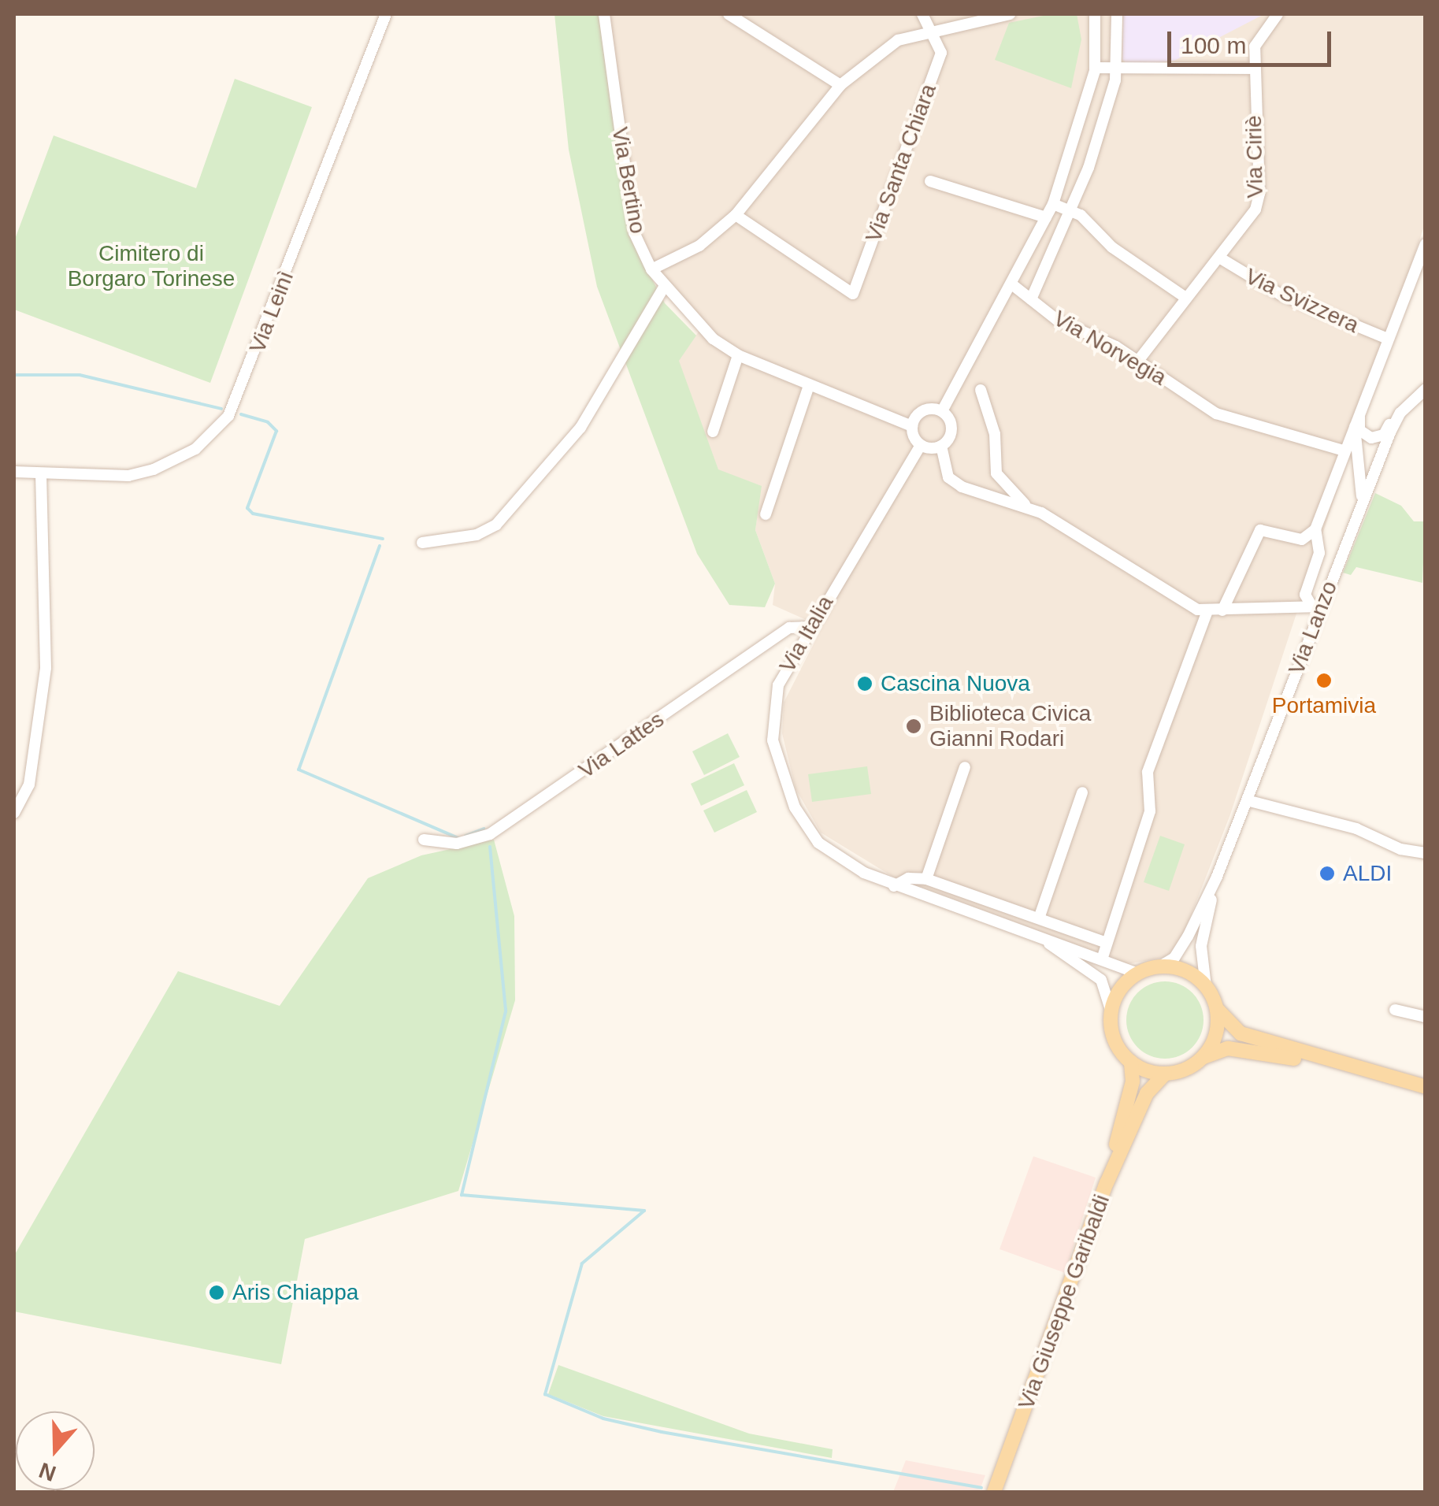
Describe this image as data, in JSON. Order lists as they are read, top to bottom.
{
  "streets": {
    "main road": ["Via Giuseppe Garibaldi"],
    "street": [
      "Via Ciriè",
      "Via Santa Chiara",
      "Via Bertino",
      "Via Svizzera",
      "Via Leinì",
      "Via Norvegia",
      "Via Lanzo",
      "Via Italia",
      "Via Lattes"
    ]
  },
  "crossings": [
    ["Via Ciriè", "Via Svizzera"],
    ["Via Ciriè", "Via Norvegia"],
    ["Via Bertino", "Via Italia"],
    ["Via Lanzo", "Via Italia"],
    ["Via Italia", "Via Lattes"]
  ],
  "parks": ["Cimitero di Borgaro Torinese"],
  "places": [
    "Portamivia",
    "Cascina Nuova",
    "Biblioteca Civica Gianni Rodari",
    "ALDI",
    "Aris Chiappa"
  ],
  "scale_bar": "100 m",
  "north": "bottom"
}
